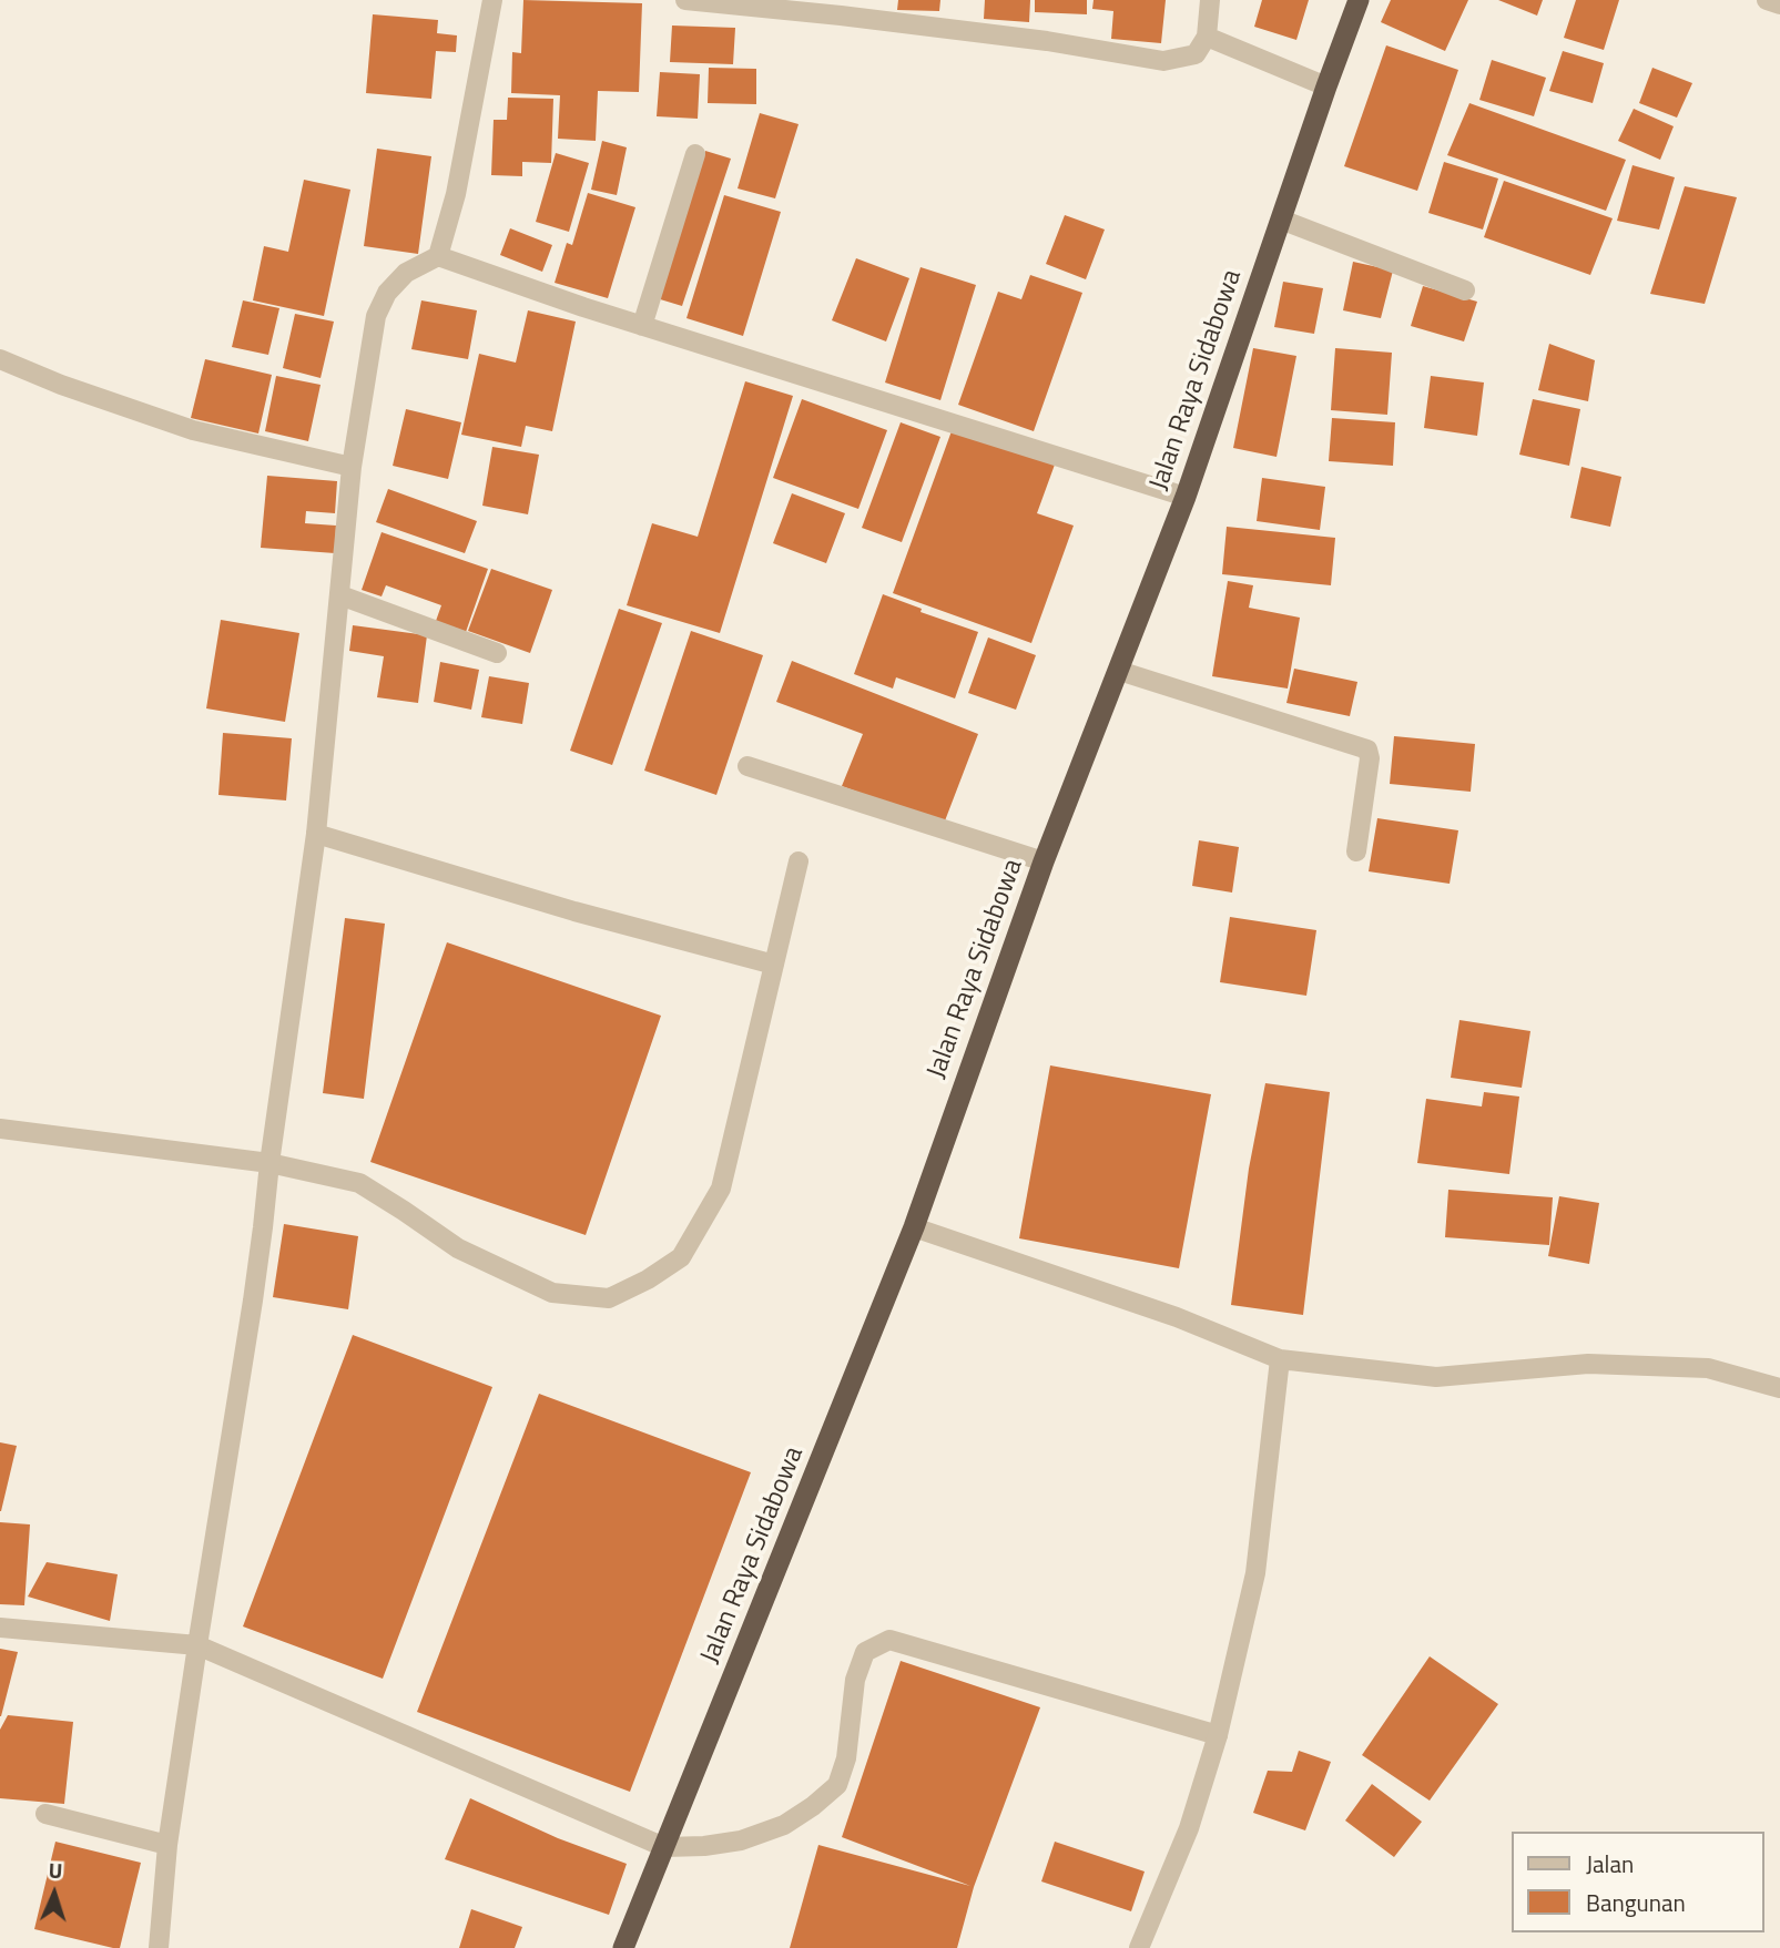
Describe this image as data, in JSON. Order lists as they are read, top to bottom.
{
  "streets": {
    "highway": ["Jalan Raya Sidabowa"]
  },
  "legend": ["Jalan", "Bangunan"],
  "north": "top"
}
